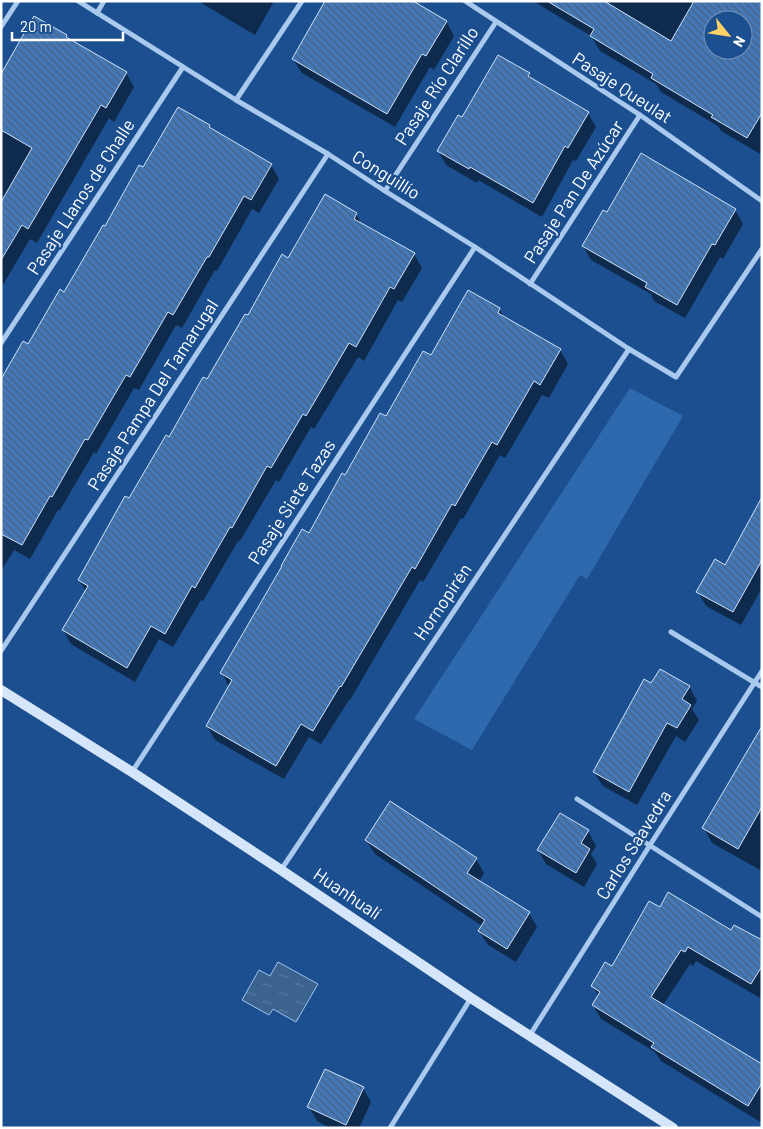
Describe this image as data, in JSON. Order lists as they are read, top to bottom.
{
  "streets": {
    "street": [
      "Pasaje Río Clarillo",
      "Pasaje Queulat",
      "Conguillío",
      "Pasaje Pan De Azúcar",
      "Pasaje Llanos de Challe",
      "Pasaje Pampa Del Tamarugal",
      "Pasaje Siete Tazas",
      "Hornopirén",
      "Carlos Saavedra",
      "Huanhualí"
    ]
  },
  "crossings": [
    ["Pasaje Río Clarillo", "Pasaje Queulat"],
    ["Pasaje Río Clarillo", "Conguillío"],
    ["Pasaje Queulat", "Pasaje Pan De Azúcar"],
    ["Conguillío", "Pasaje Pan De Azúcar"],
    ["Conguillío", "Pasaje Llanos de Challe"],
    ["Conguillío", "Pasaje Pampa Del Tamarugal"],
    ["Conguillío", "Pasaje Siete Tazas"],
    ["Conguillío", "Hornopirén"],
    ["Pasaje Siete Tazas", "Huanhualí"],
    ["Hornopirén", "Huanhualí"],
    ["Carlos Saavedra", "Huanhualí"]
  ],
  "scale_bar": "20 m",
  "north": "bottom right"
}
